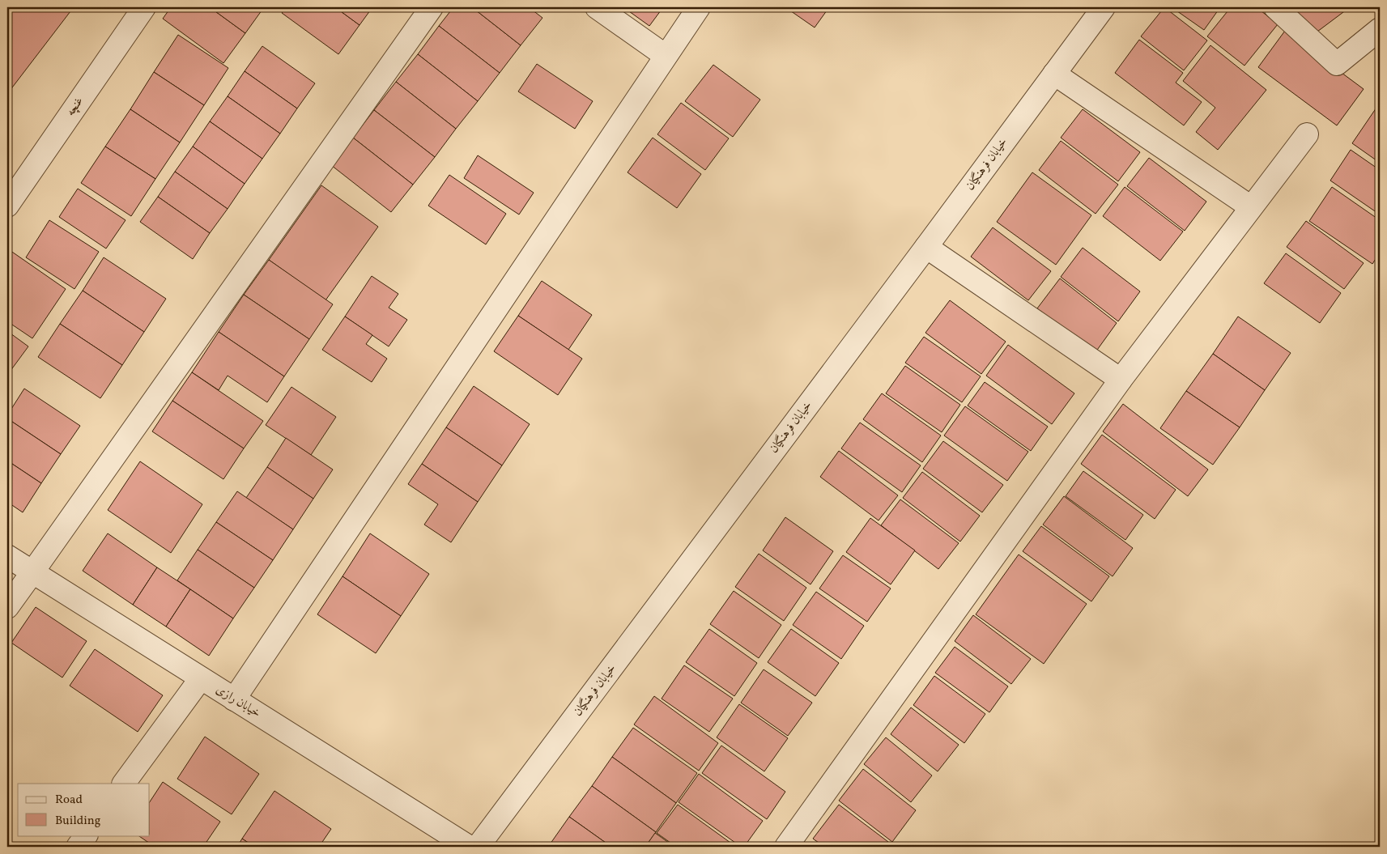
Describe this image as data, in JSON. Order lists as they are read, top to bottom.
{
  "streets": {
    "street": ["غنچه", "خیابان فرهنگیان", "خیابان رازی"]
  },
  "legend": ["Road", "Building"]
}
